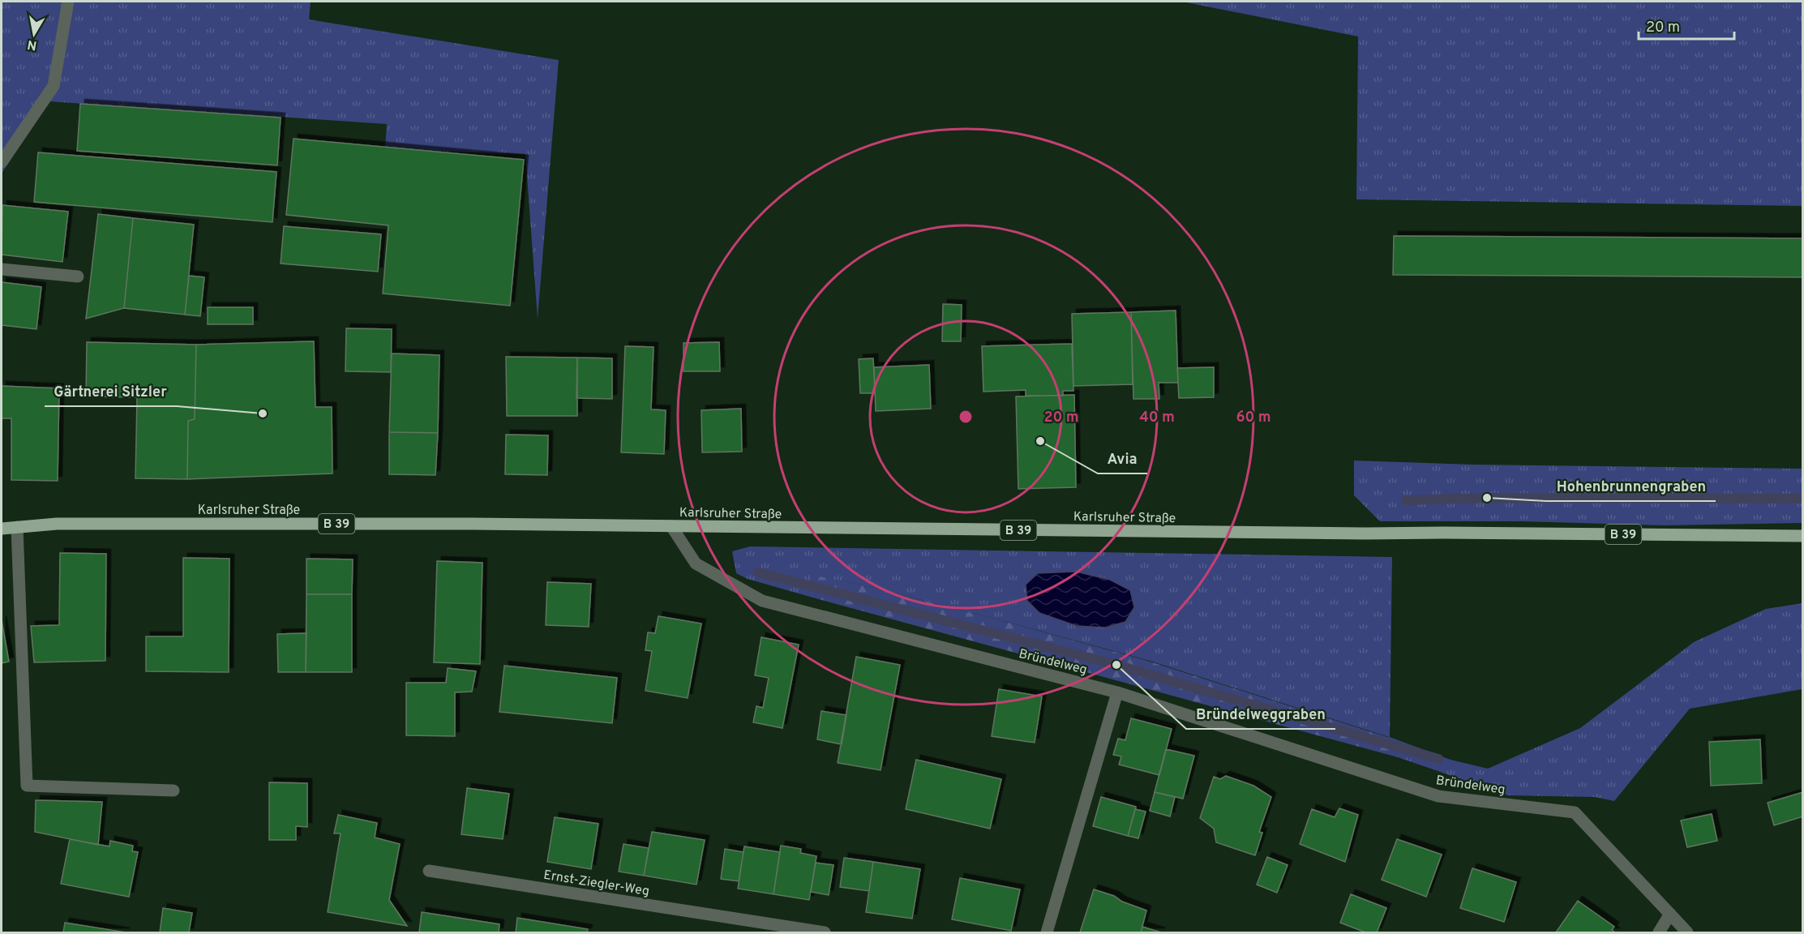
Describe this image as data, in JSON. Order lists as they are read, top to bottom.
{
  "streets": {
    "main road": ["Karlsruher Straße", "B 39"],
    "street": ["Bründelweg", "Ernst-Ziegler-Weg"]
  },
  "crossings": [
    ["Karlsruher Straße", "Bründelweg"]
  ],
  "places": [
    "Gärtnerei Sitzler",
    "Avia",
    "Hohenbrunnengraben",
    "Bründelweggraben"
  ],
  "scale_bar": "20 m",
  "north": "bottom",
  "rings": ["20 m", "40 m", "60 m"]
}
